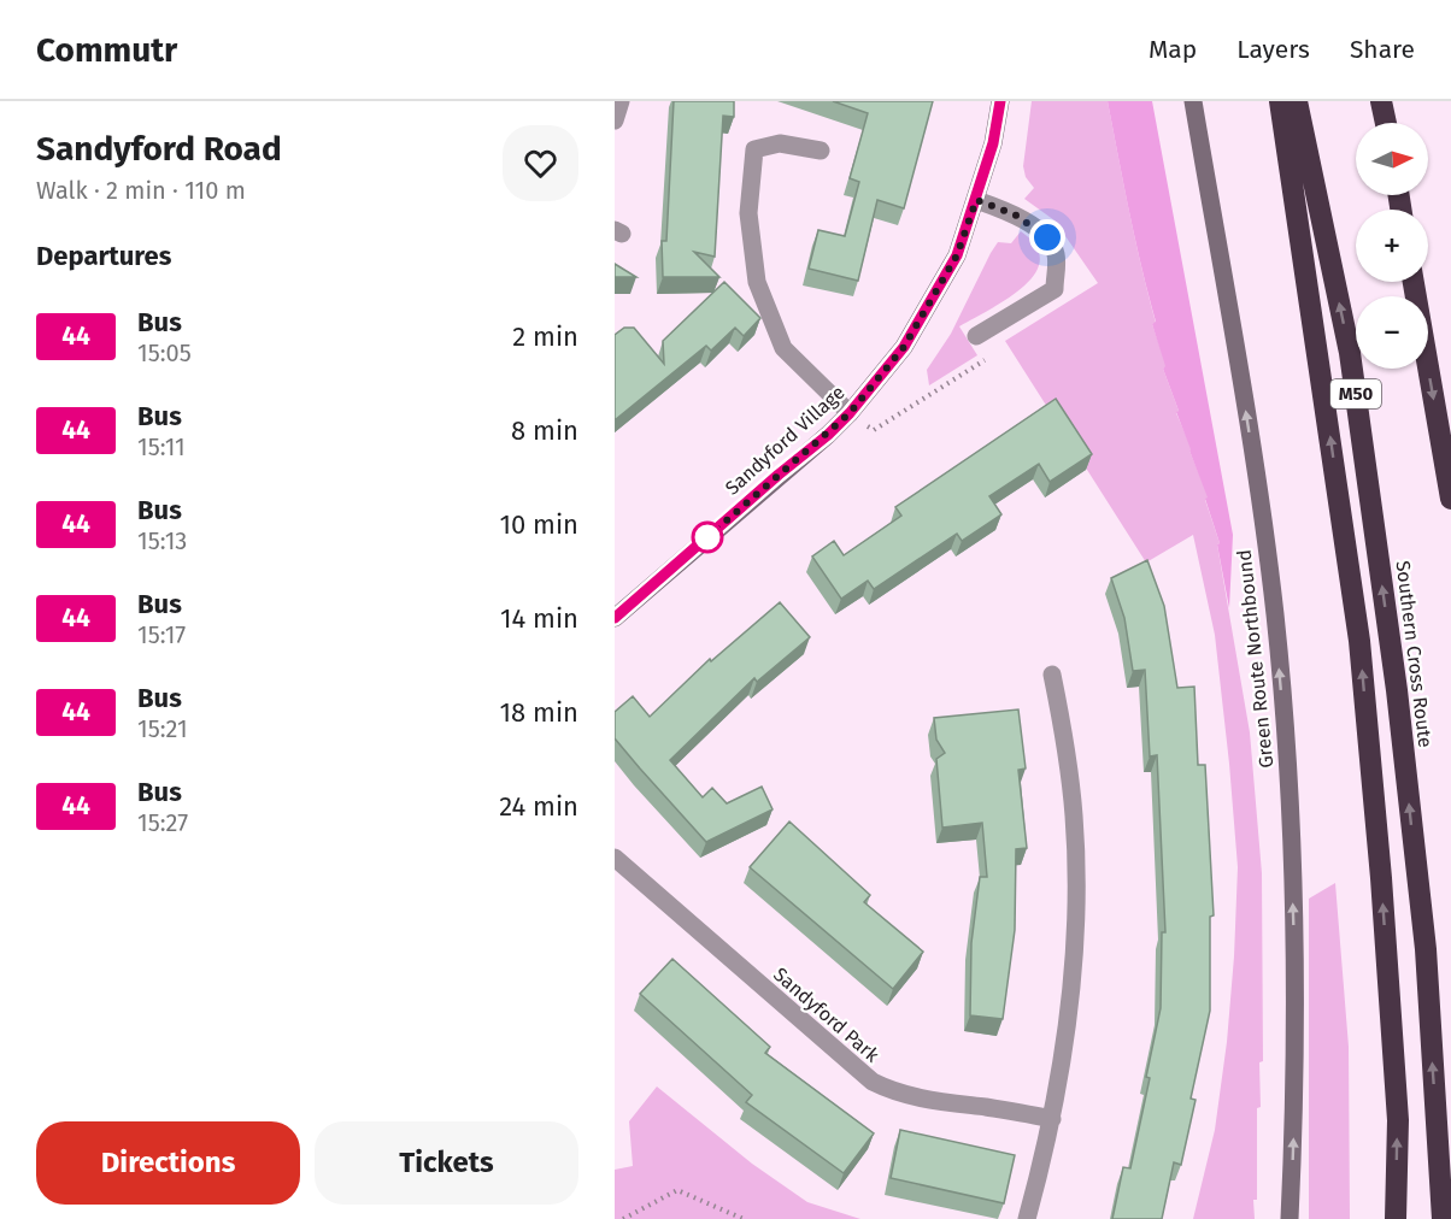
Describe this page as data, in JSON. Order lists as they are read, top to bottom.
{
  "streets": {
    "highway": ["M50", "Southern Cross Route"],
    "main road": ["Sandyford Village", "Green Route Northbound"],
    "street": ["Sandyford Park"]
  },
  "one_way": ["Green Route Northbound"],
  "lines": ["bus line 44"],
  "north": "right",
  "page": {
    "header": "Commutr",
    "nav": ["Map", "Layers", "Share"],
    "heading": [
      ["Sandyford Road", "Walk · 2 min · 110 m"],
      "Departures"
    ],
    "map_buttons": ["+", "−"],
    "list": [
      {
        "mark": "44",
        "name": "Bus",
        "note": "15:05",
        "value": "2 min"
      },
      {
        "mark": "44",
        "name": "Bus",
        "note": "15:11",
        "value": "8 min"
      },
      {
        "mark": "44",
        "name": "Bus",
        "note": "15:13",
        "value": "10 min"
      },
      {
        "mark": "44",
        "name": "Bus",
        "note": "15:17",
        "value": "14 min"
      },
      {
        "mark": "44",
        "name": "Bus",
        "note": "15:21",
        "value": "18 min"
      },
      {
        "mark": "44",
        "name": "Bus",
        "note": "15:27",
        "value": "24 min"
      }
    ],
    "buttons": ["Directions", "Tickets"]
  }
}
